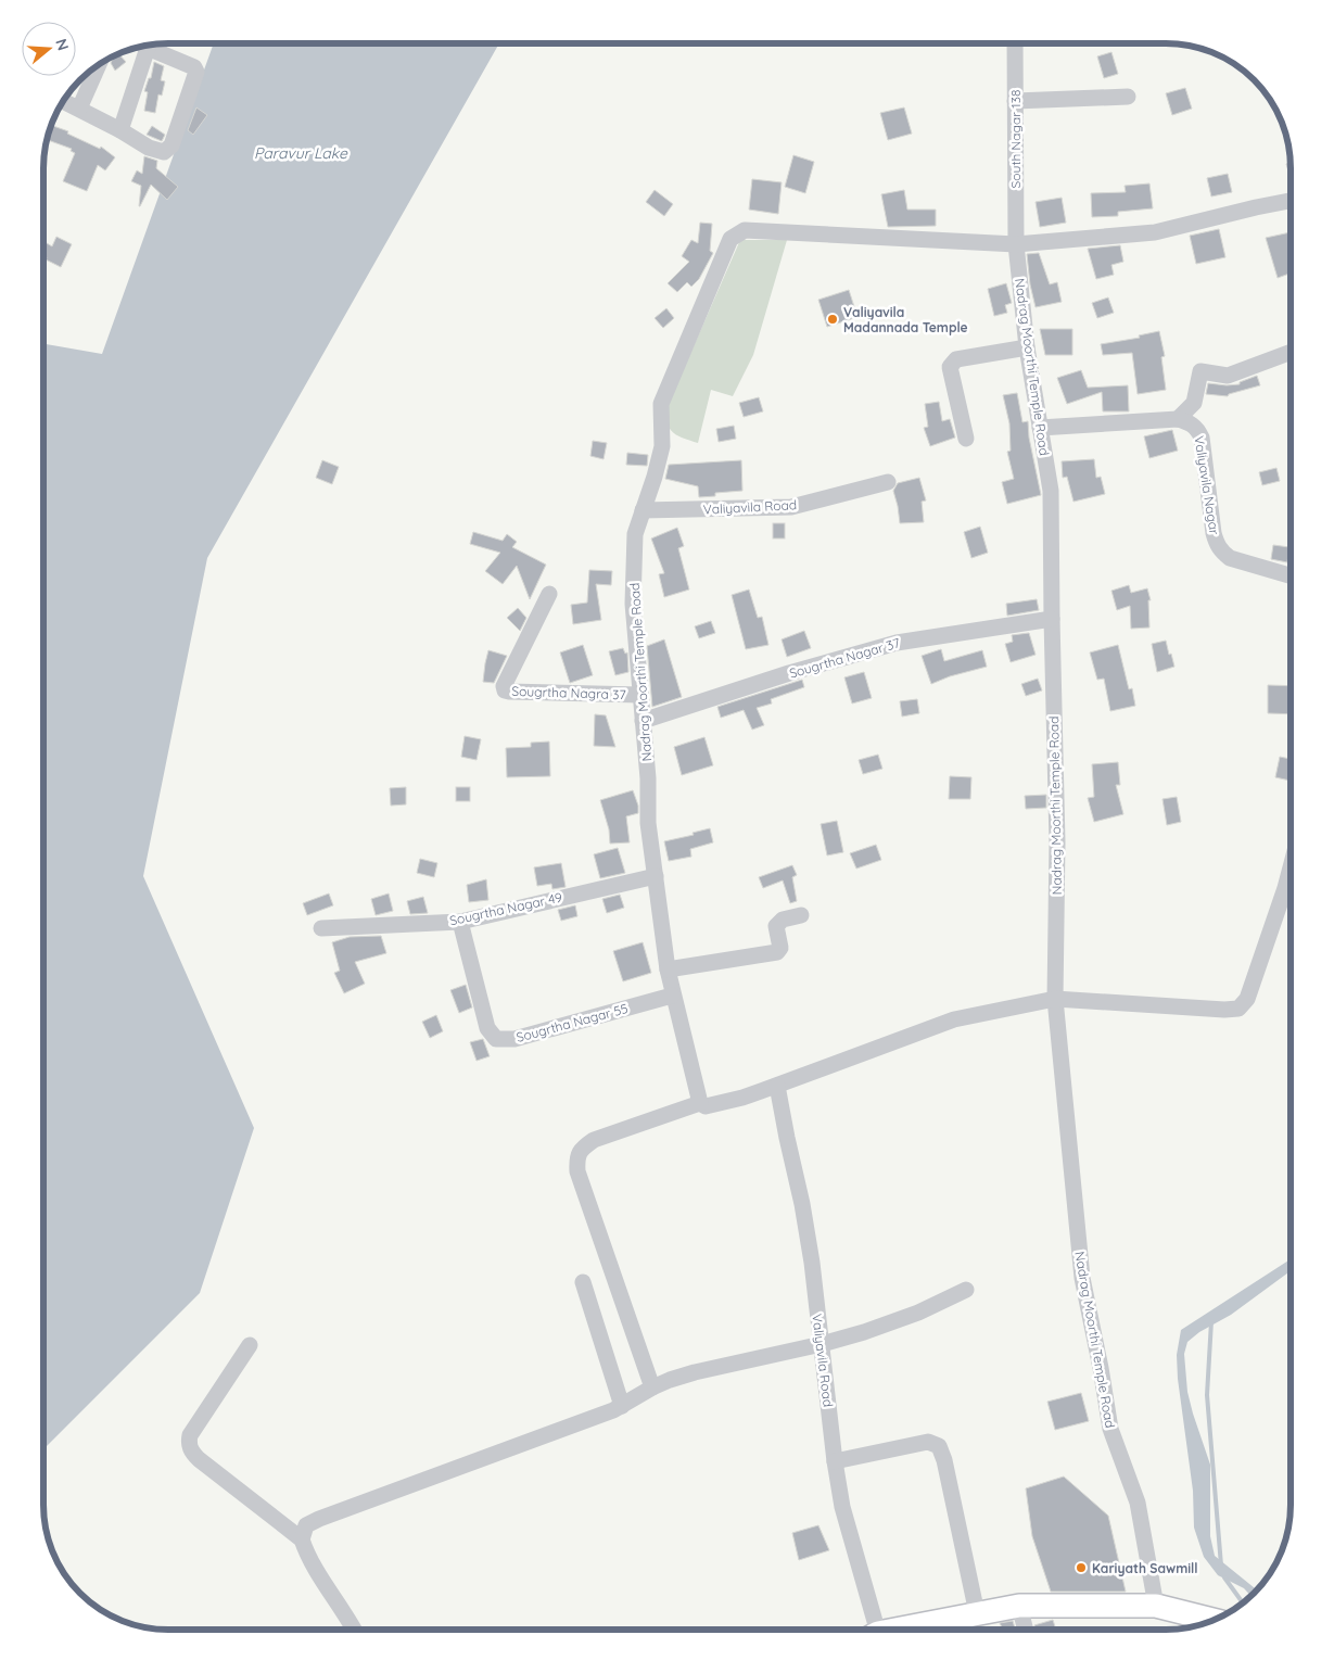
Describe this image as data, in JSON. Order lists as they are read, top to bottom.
{
  "streets": {
    "street": [
      "South Nagar 138",
      "Nadrag Moorthi Temple Road",
      "Valiyavila Nagar",
      "Valiyavila Road",
      "Sougrtha Nagar 37",
      "Sougrtha Nagra 37",
      "Sougrtha Nagar 49",
      "Sougrtha Nagar 55"
    ]
  },
  "crossings": [
    ["South Nagar 138", "Nadrag Moorthi Temple Road"],
    ["Nadrag Moorthi Temple Road", "Valiyavila Road"],
    ["Nadrag Moorthi Temple Road", "Sougrtha Nagar 37"],
    ["Nadrag Moorthi Temple Road", "Sougrtha Nagra 37"],
    ["Nadrag Moorthi Temple Road", "Sougrtha Nagar 49"],
    ["Nadrag Moorthi Temple Road", "Sougrtha Nagar 55"],
    ["Sougrtha Nagar 49", "Sougrtha Nagar 55"]
  ],
  "water": ["Paravur Lake"],
  "places": ["Valiyavila Madannada Temple", "Kariyath Sawmill"],
  "north": "right"
}
